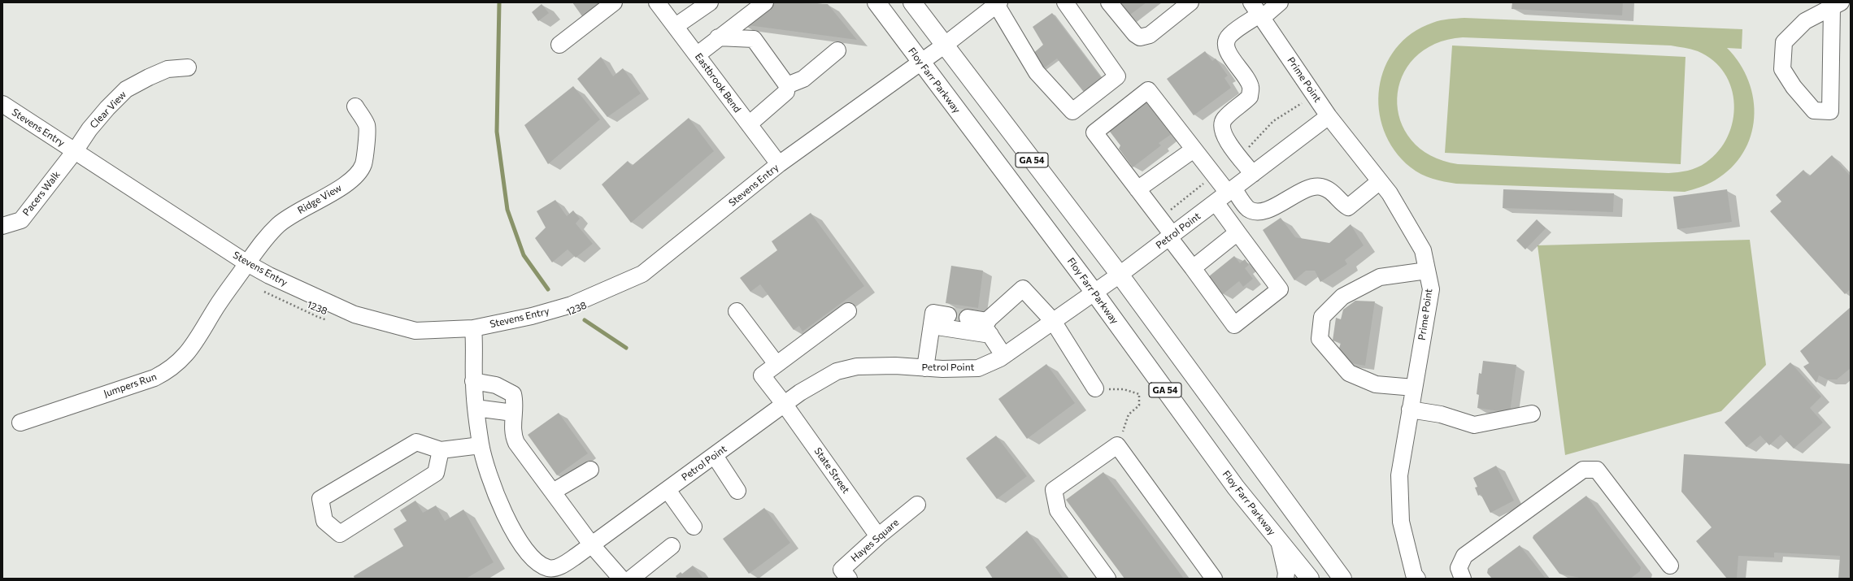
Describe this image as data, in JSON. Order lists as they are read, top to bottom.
{
  "streets": {
    "main road": ["Floy Farr Parkway", "GA 54"],
    "street": [
      "Prime Point",
      "Eastbrook Bend",
      "Clear View",
      "Stevens Entry",
      "Pacers Walk",
      "Ridge View",
      "Petrol Point",
      "Jumpers Run",
      "State Street",
      "Hayes Square"
    ],
    "path": ["1238"]
  },
  "crossings": [
    ["Prime Point", "Petrol Point"],
    ["Floy Farr Parkway", "Stevens Entry"],
    ["Floy Farr Parkway", "Petrol Point"],
    ["Eastbrook Bend", "Stevens Entry"],
    ["Clear View", "Stevens Entry"],
    ["Clear View", "Pacers Walk"],
    ["Stevens Entry", "GA 54"],
    ["Stevens Entry", "Pacers Walk"],
    ["Stevens Entry", "Ridge View"],
    ["Stevens Entry", "Jumpers Run"],
    ["GA 54", "Petrol Point"],
    ["Ridge View", "Jumpers Run"],
    ["Petrol Point", "State Street"],
    ["State Street", "Hayes Square"]
  ]
}
